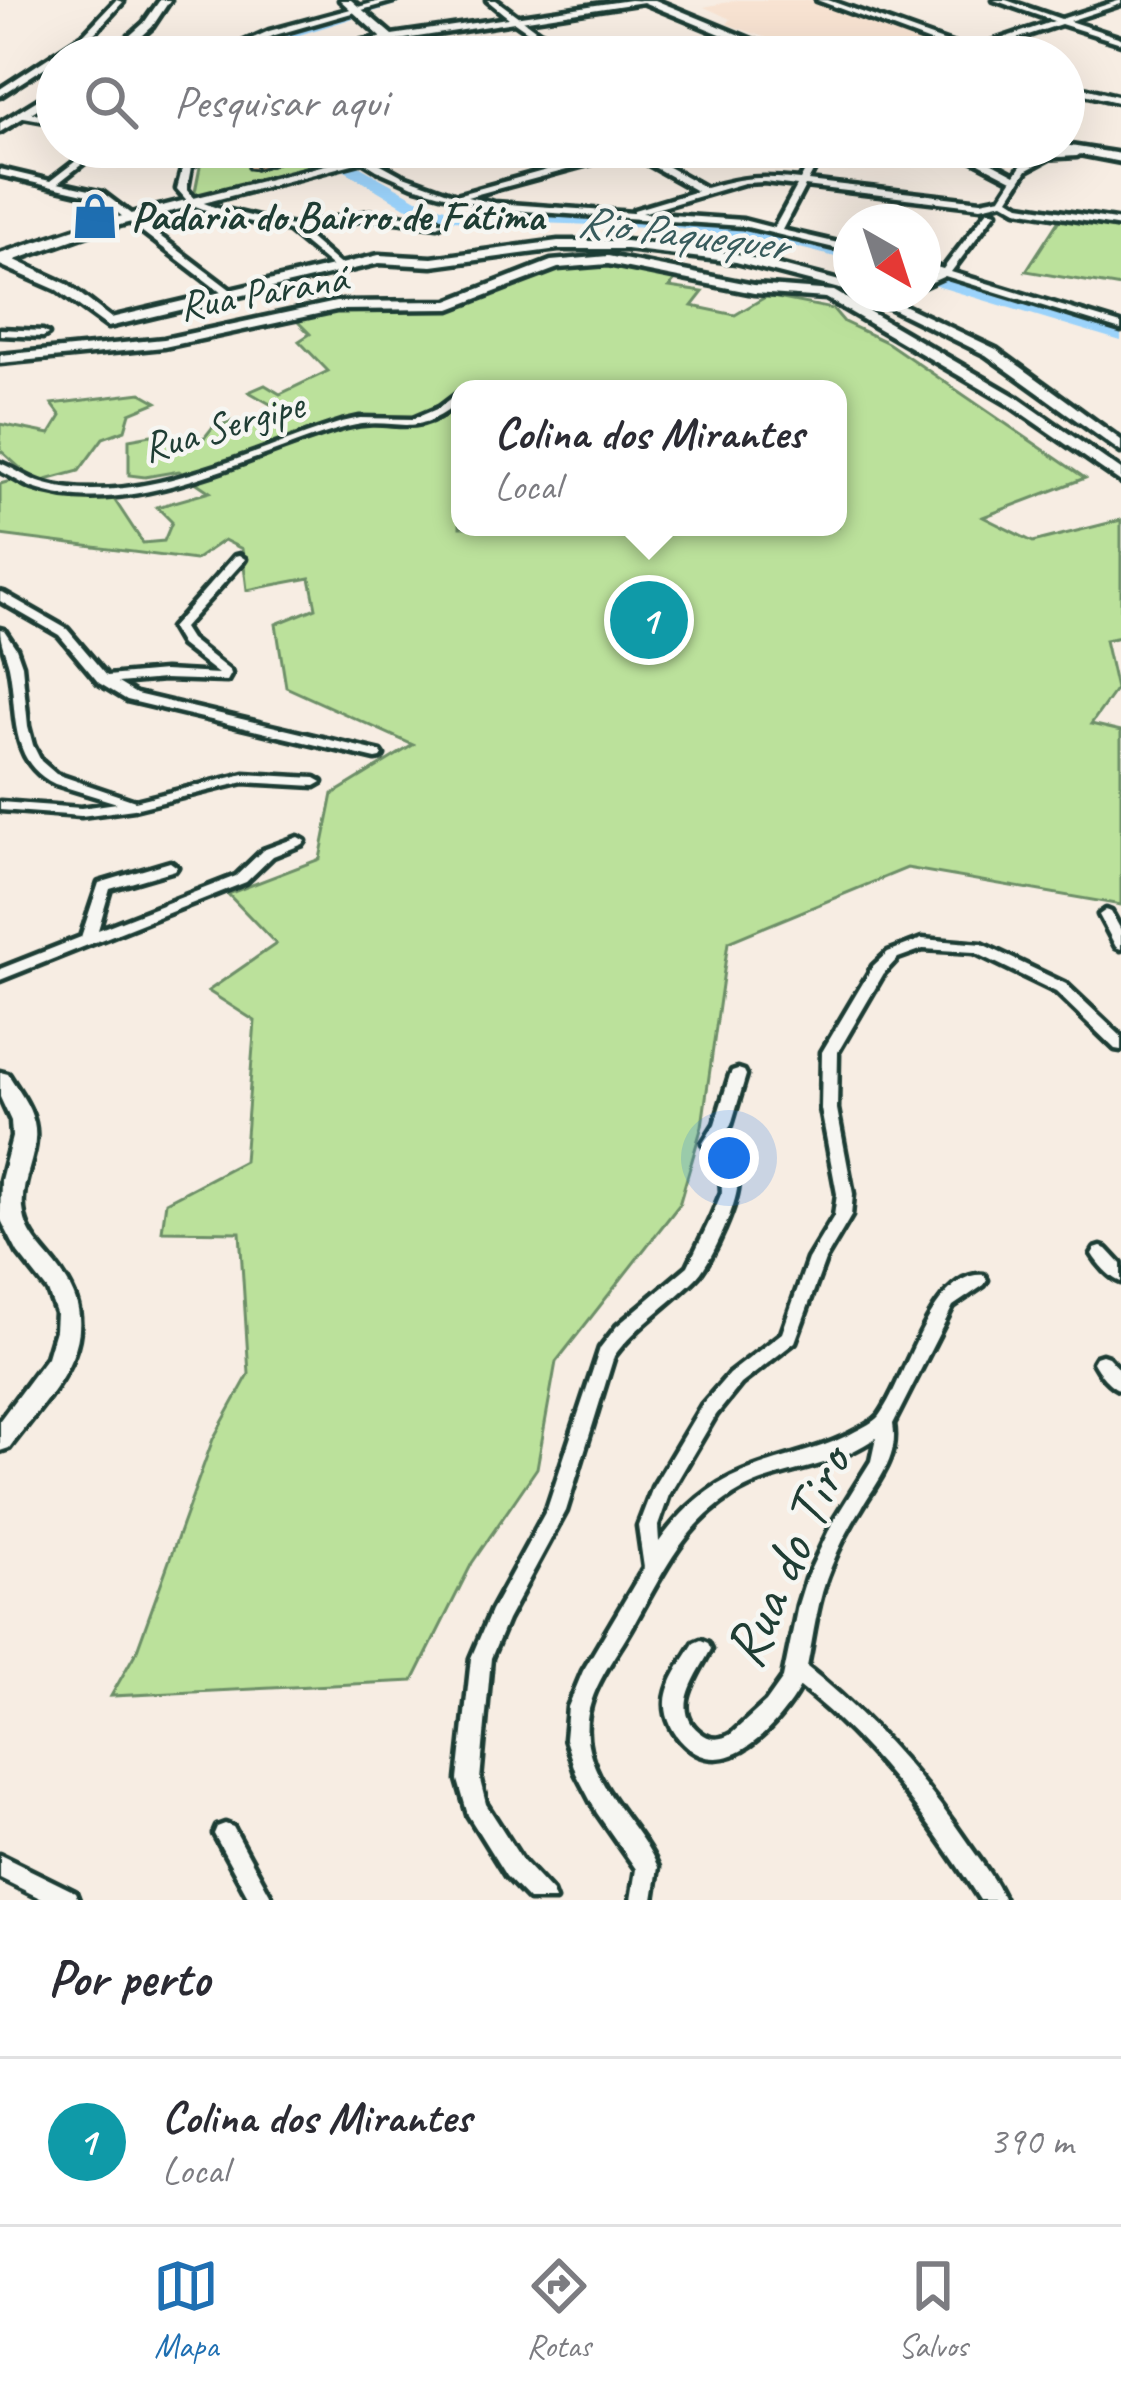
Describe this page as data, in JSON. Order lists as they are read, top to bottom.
{
  "streets": {
    "street": ["Rua Paraná", "Rua Sergipe", "Rua do Tiro"]
  },
  "water": ["Rio Paquequer"],
  "places": {
    "shop": ["Padaria do Bairro de Fátima"]
  },
  "north": "bottom right",
  "page": {
    "search": "Pesquisar aqui",
    "popup": ["Colina dos Mirantes", "Local"],
    "pins": "1",
    "heading": "Por perto",
    "list": [
      {
        "mark": "1",
        "name": "Colina dos Mirantes",
        "note": "Local",
        "value": "390 m"
      }
    ],
    "nav": ["Mapa", "Rotas", "Salvos"]
  }
}
